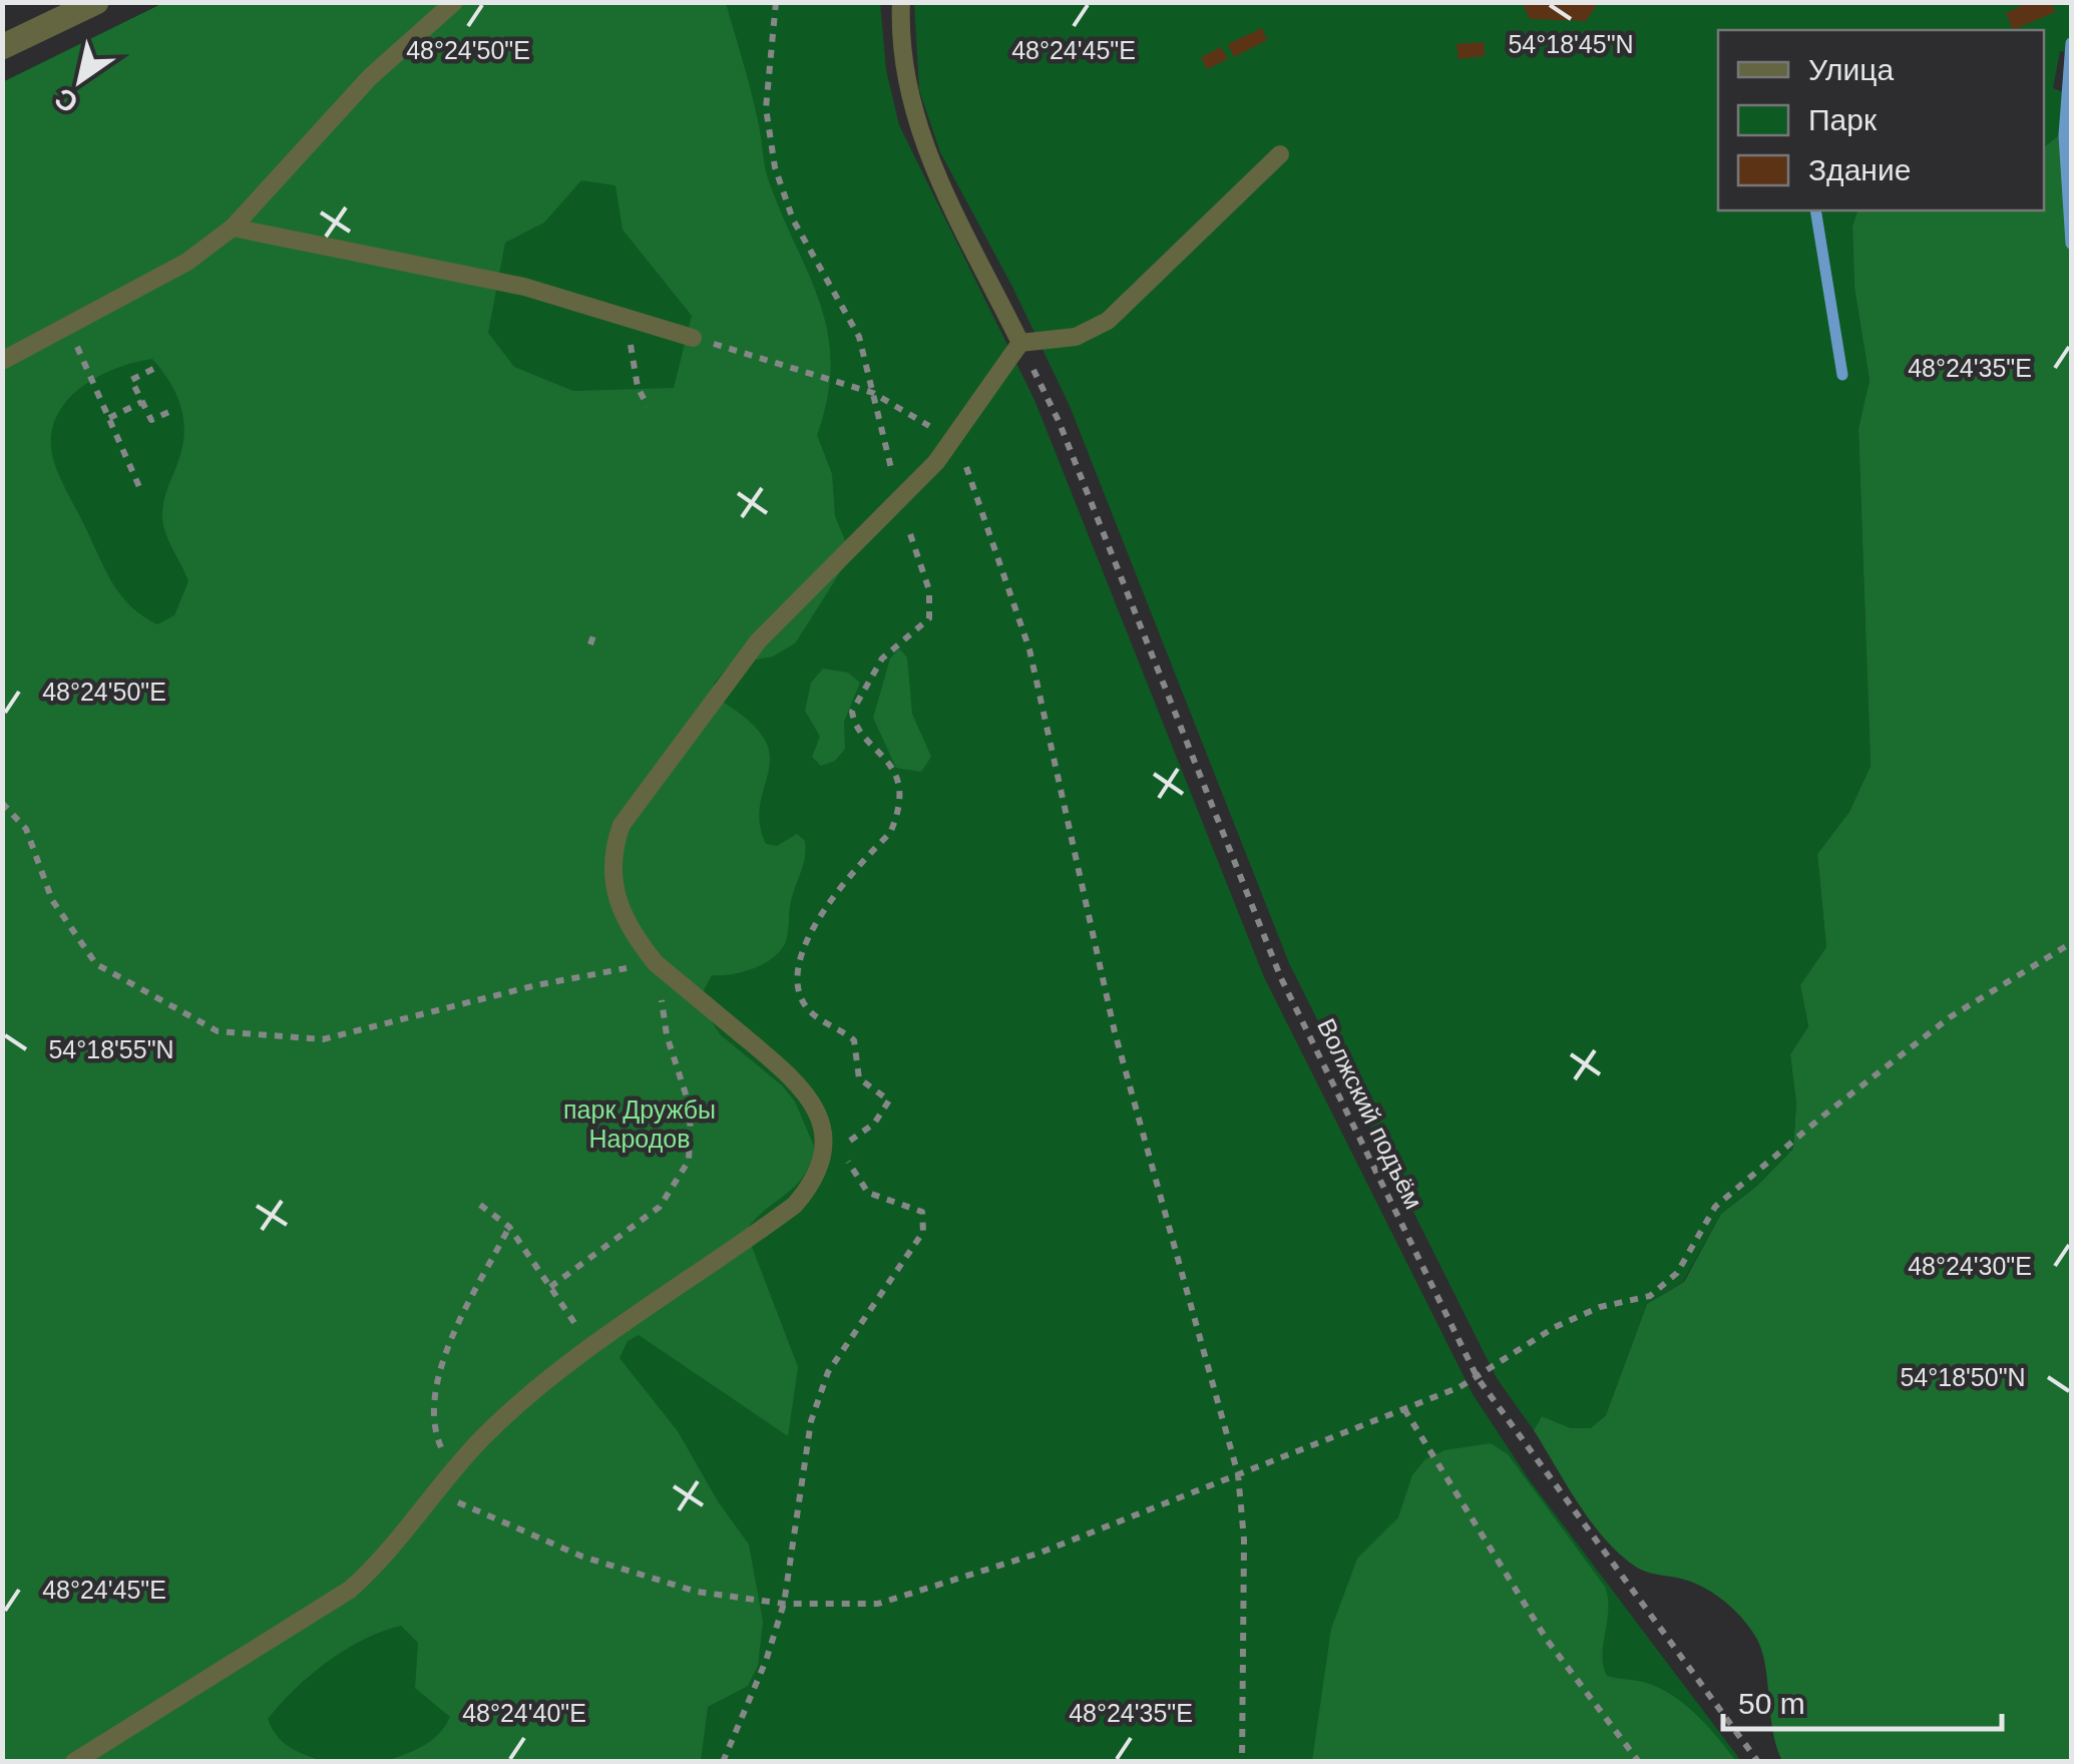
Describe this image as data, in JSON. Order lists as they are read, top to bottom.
{
  "streets": {
    "path": ["Волжский подъём"]
  },
  "parks": ["парк Дружбы Народов"],
  "legend": ["Улица", "Парк", "Здание"],
  "scale_bar": "50 m",
  "north": "bottom left",
  "coordinates": [
    "54°18'45\"N",
    "48°24'50\"E",
    "48°24'45\"E",
    "48°24'35\"E",
    "54°18'55\"N",
    "48°24'30\"E",
    "54°18'50\"N",
    "48°24'40\"E"
  ]
}
